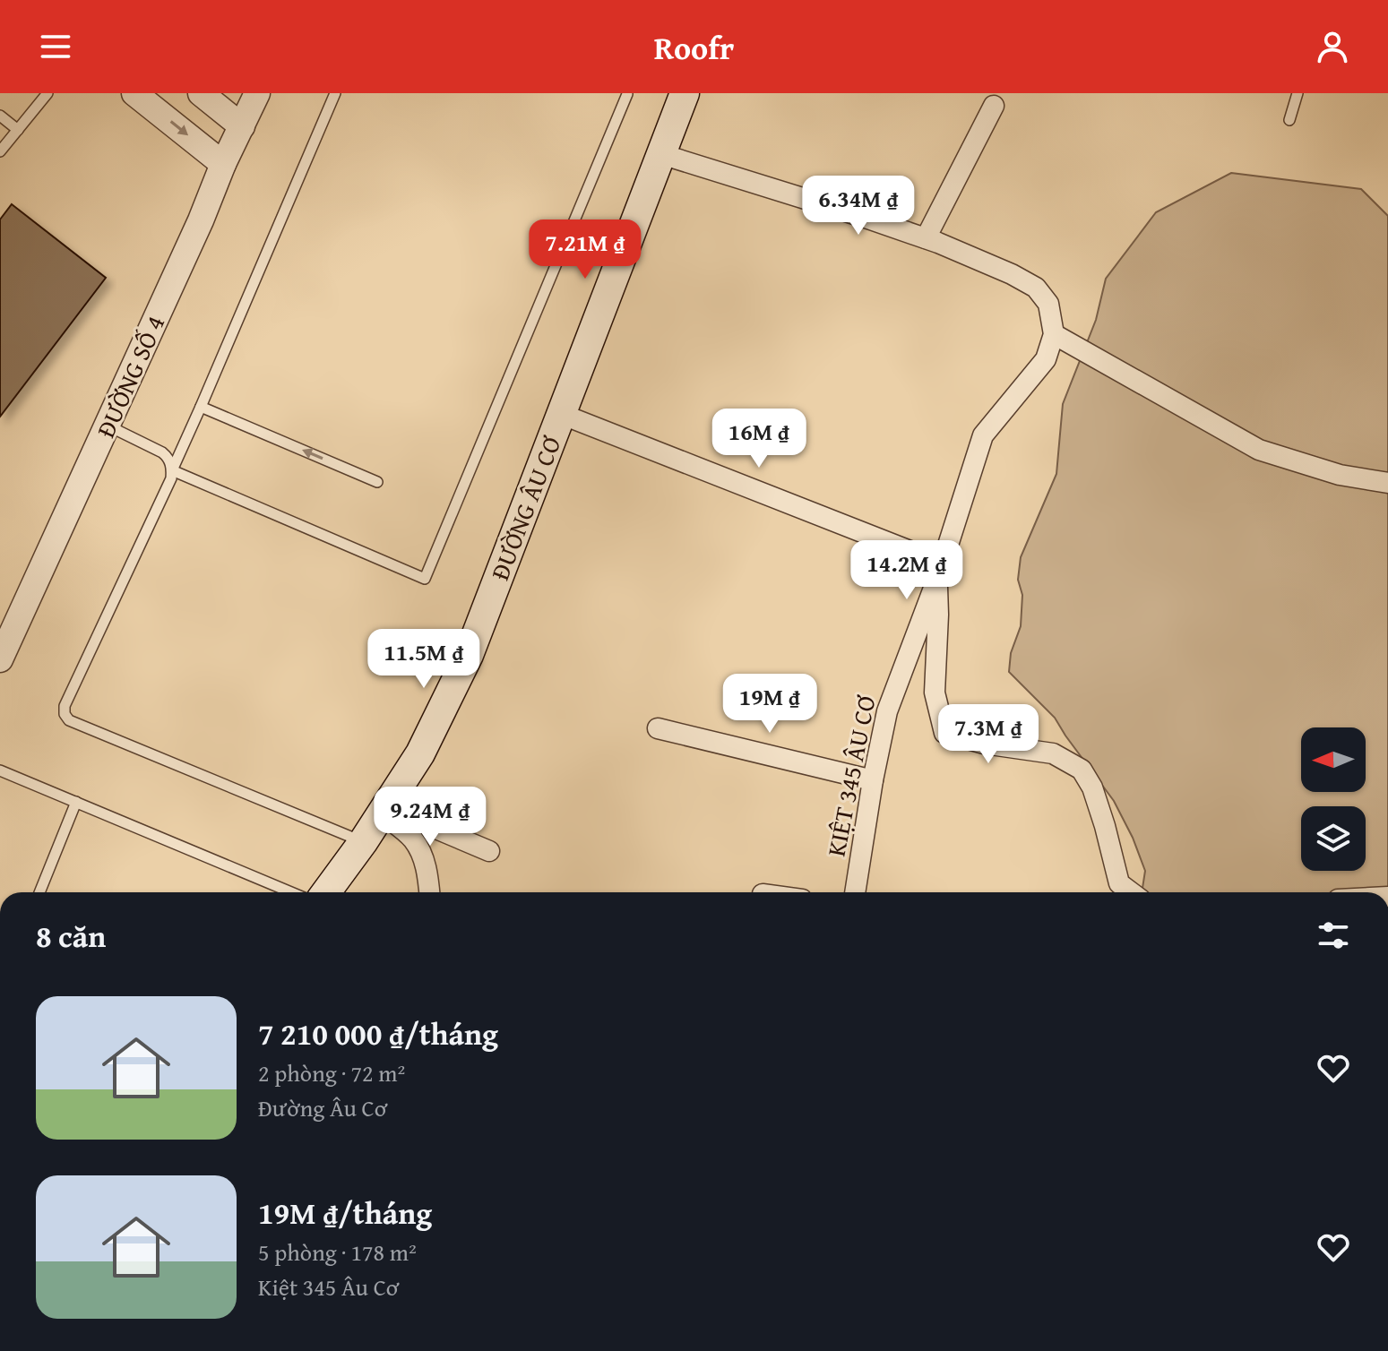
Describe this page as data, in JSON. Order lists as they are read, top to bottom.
{
  "streets": {
    "main road": ["ĐƯỜNG ÂU CƠ"],
    "street": ["ĐƯỜNG SỐ 4", "KIỆT 345 ÂU CƠ"]
  },
  "north": "left",
  "page": {
    "header": "Roofr",
    "price": [
      "6.34M ₫",
      "7.21M ₫",
      "16M ₫",
      "14.2M ₫",
      "11.5M ₫",
      "19M ₫",
      "7.3M ₫",
      "9.24M ₫"
    ],
    "heading": "8 căn",
    "list": [
      {
        "name": "7 210 000 ₫/tháng",
        "note": "2 phòng · 72 m² · Đường Âu Cơ"
      },
      {
        "name": "19M ₫/tháng",
        "note": "5 phòng · 178 m² · Kiệt 345 Âu Cơ"
      }
    ]
  }
}
